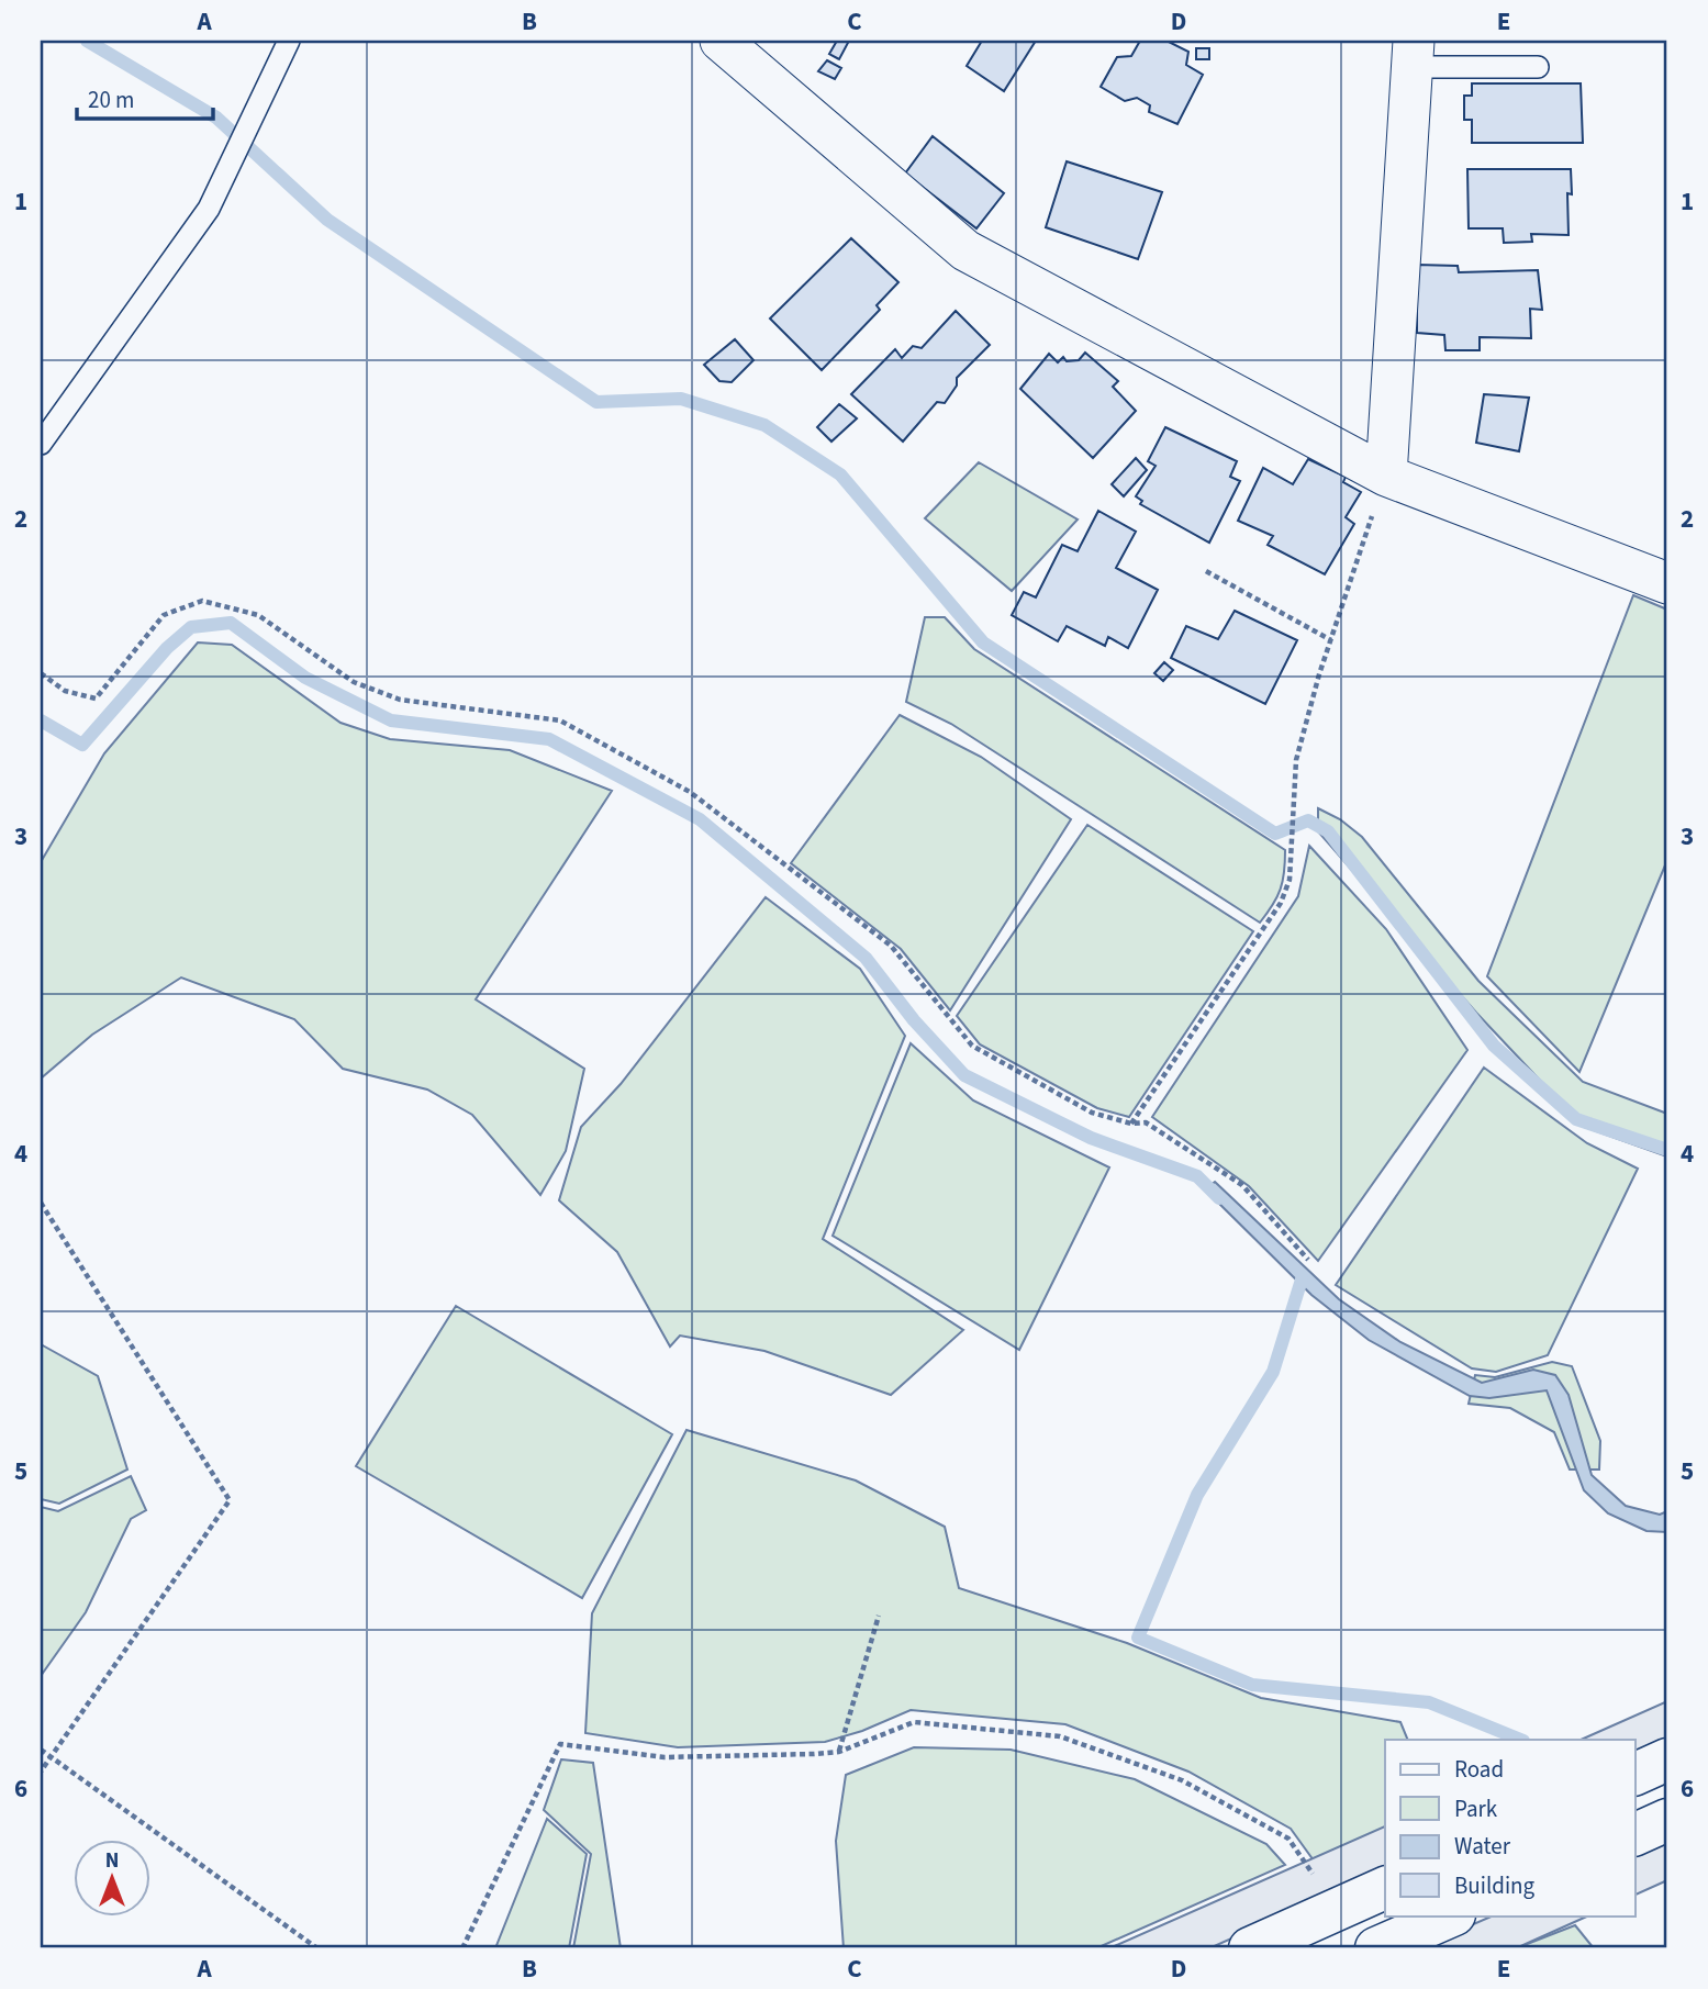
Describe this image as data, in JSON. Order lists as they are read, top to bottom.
{
  "legend": [
    "Road",
    "Park",
    "Water",
    "Building"
  ],
  "scale_bar": "20 m",
  "north": "top",
  "grid": {
    "columns": [
      "A",
      "B",
      "C",
      "D",
      "E"
    ],
    "rows": [
      "1",
      "2",
      "3",
      "4",
      "5",
      "6"
    ]
  }
}
